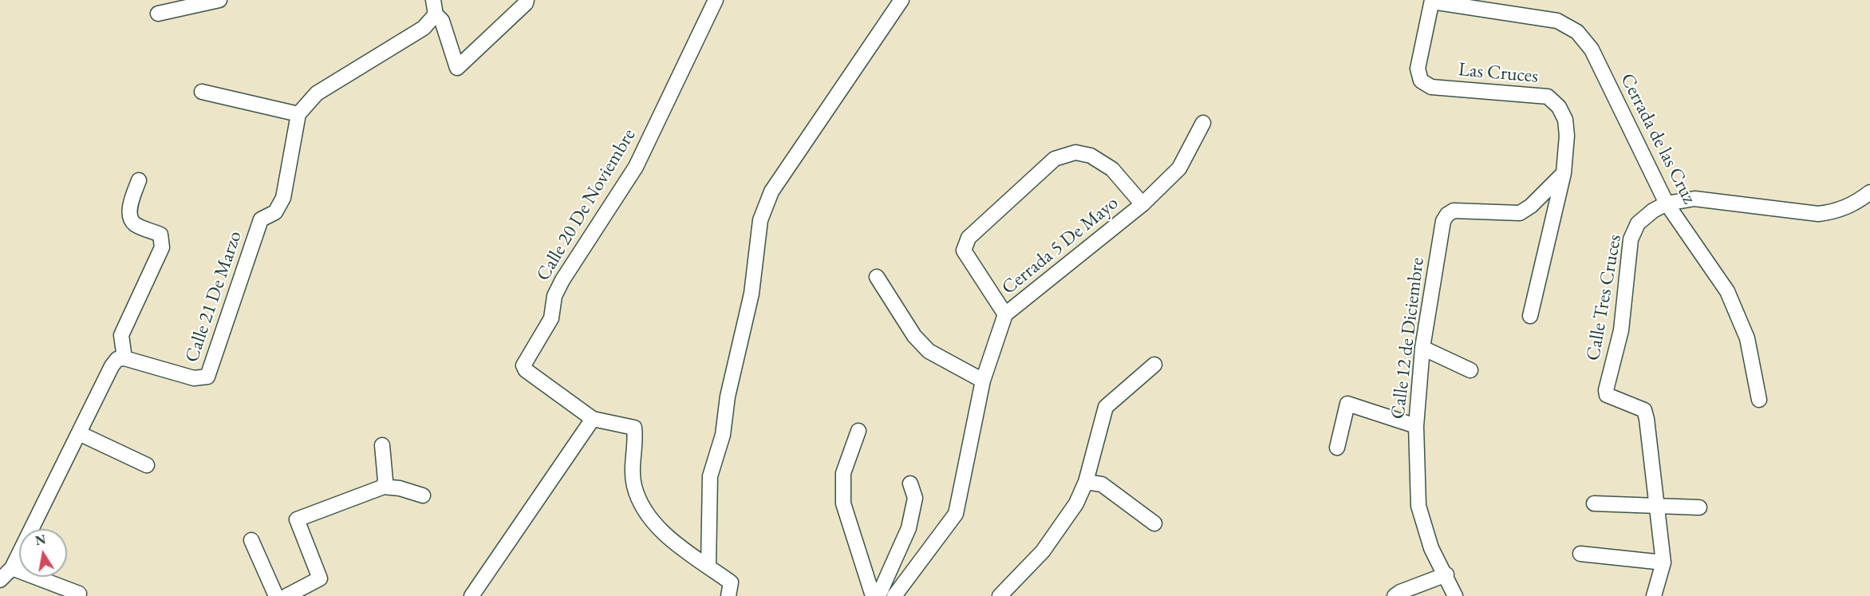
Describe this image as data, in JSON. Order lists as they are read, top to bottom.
{
  "streets": {
    "street": [
      "Las Cruces",
      "Cerrada de las Cruz",
      "Calle 20 De Noviembre",
      "Cerrada 5 De Mayo",
      "Calle 21 De Marzo",
      "Calle Tres Cruces",
      "Calle 12 de Diciembre"
    ]
  },
  "crossings": [
    ["Las Cruces", "Cerrada de las Cruz"],
    ["Las Cruces", "Calle 12 de Diciembre"],
    ["Cerrada de las Cruz", "Calle Tres Cruces"]
  ],
  "north": "top"
}
